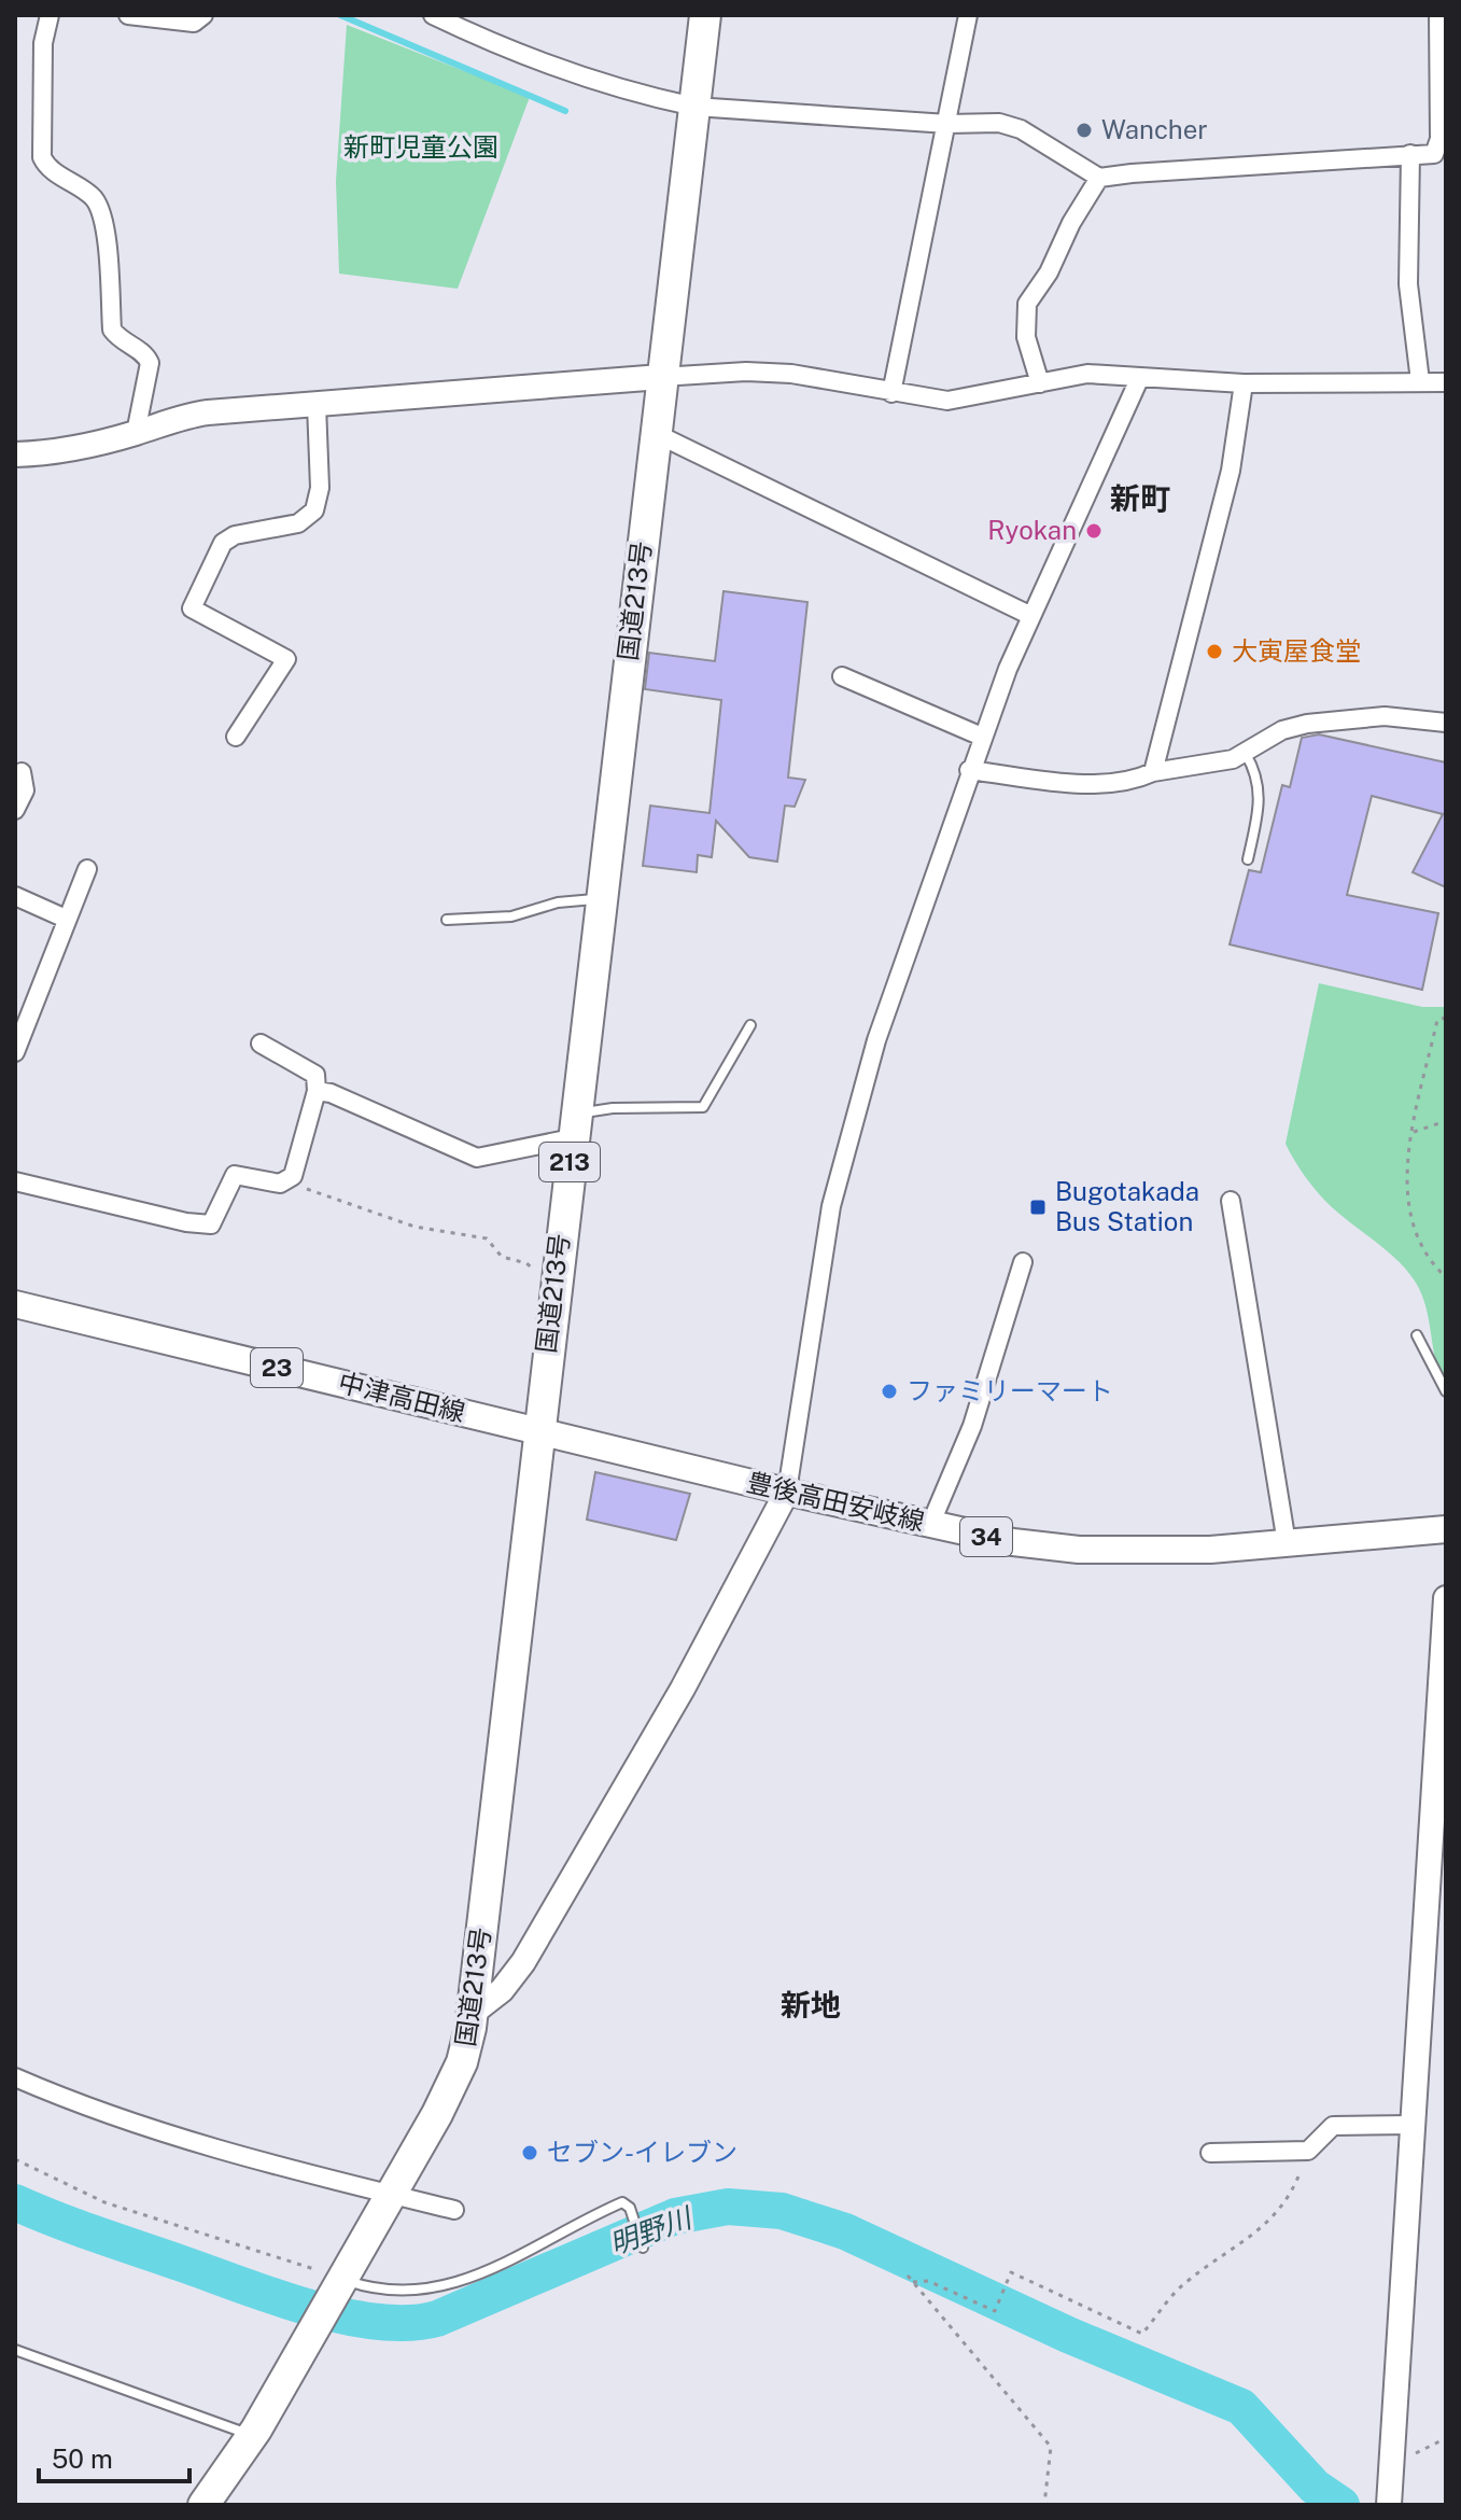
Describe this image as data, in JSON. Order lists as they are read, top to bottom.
{
  "streets": {
    "highway": ["国道213号", "213"],
    "main road": [
      "23",
      "中津高田線",
      "豊後高田安岐線",
      "34"
    ]
  },
  "crossings": [
    ["国道213号", "中津高田線"],
    ["国道213号", "豊後高田安岐線"],
    ["中津高田線", "豊後高田安岐線"]
  ],
  "districts": ["新町", "新地"],
  "water": ["明野川"],
  "parks": ["新町児童公園"],
  "places": {
    "other": [
      "Wancher",
      "Ryokan",
      "大寅屋食堂",
      "ファミリーマート",
      "セブン-イレブン"
    ],
    "transit": ["Bugotakada Bus Station"]
  },
  "scale_bar": "50 m"
}
